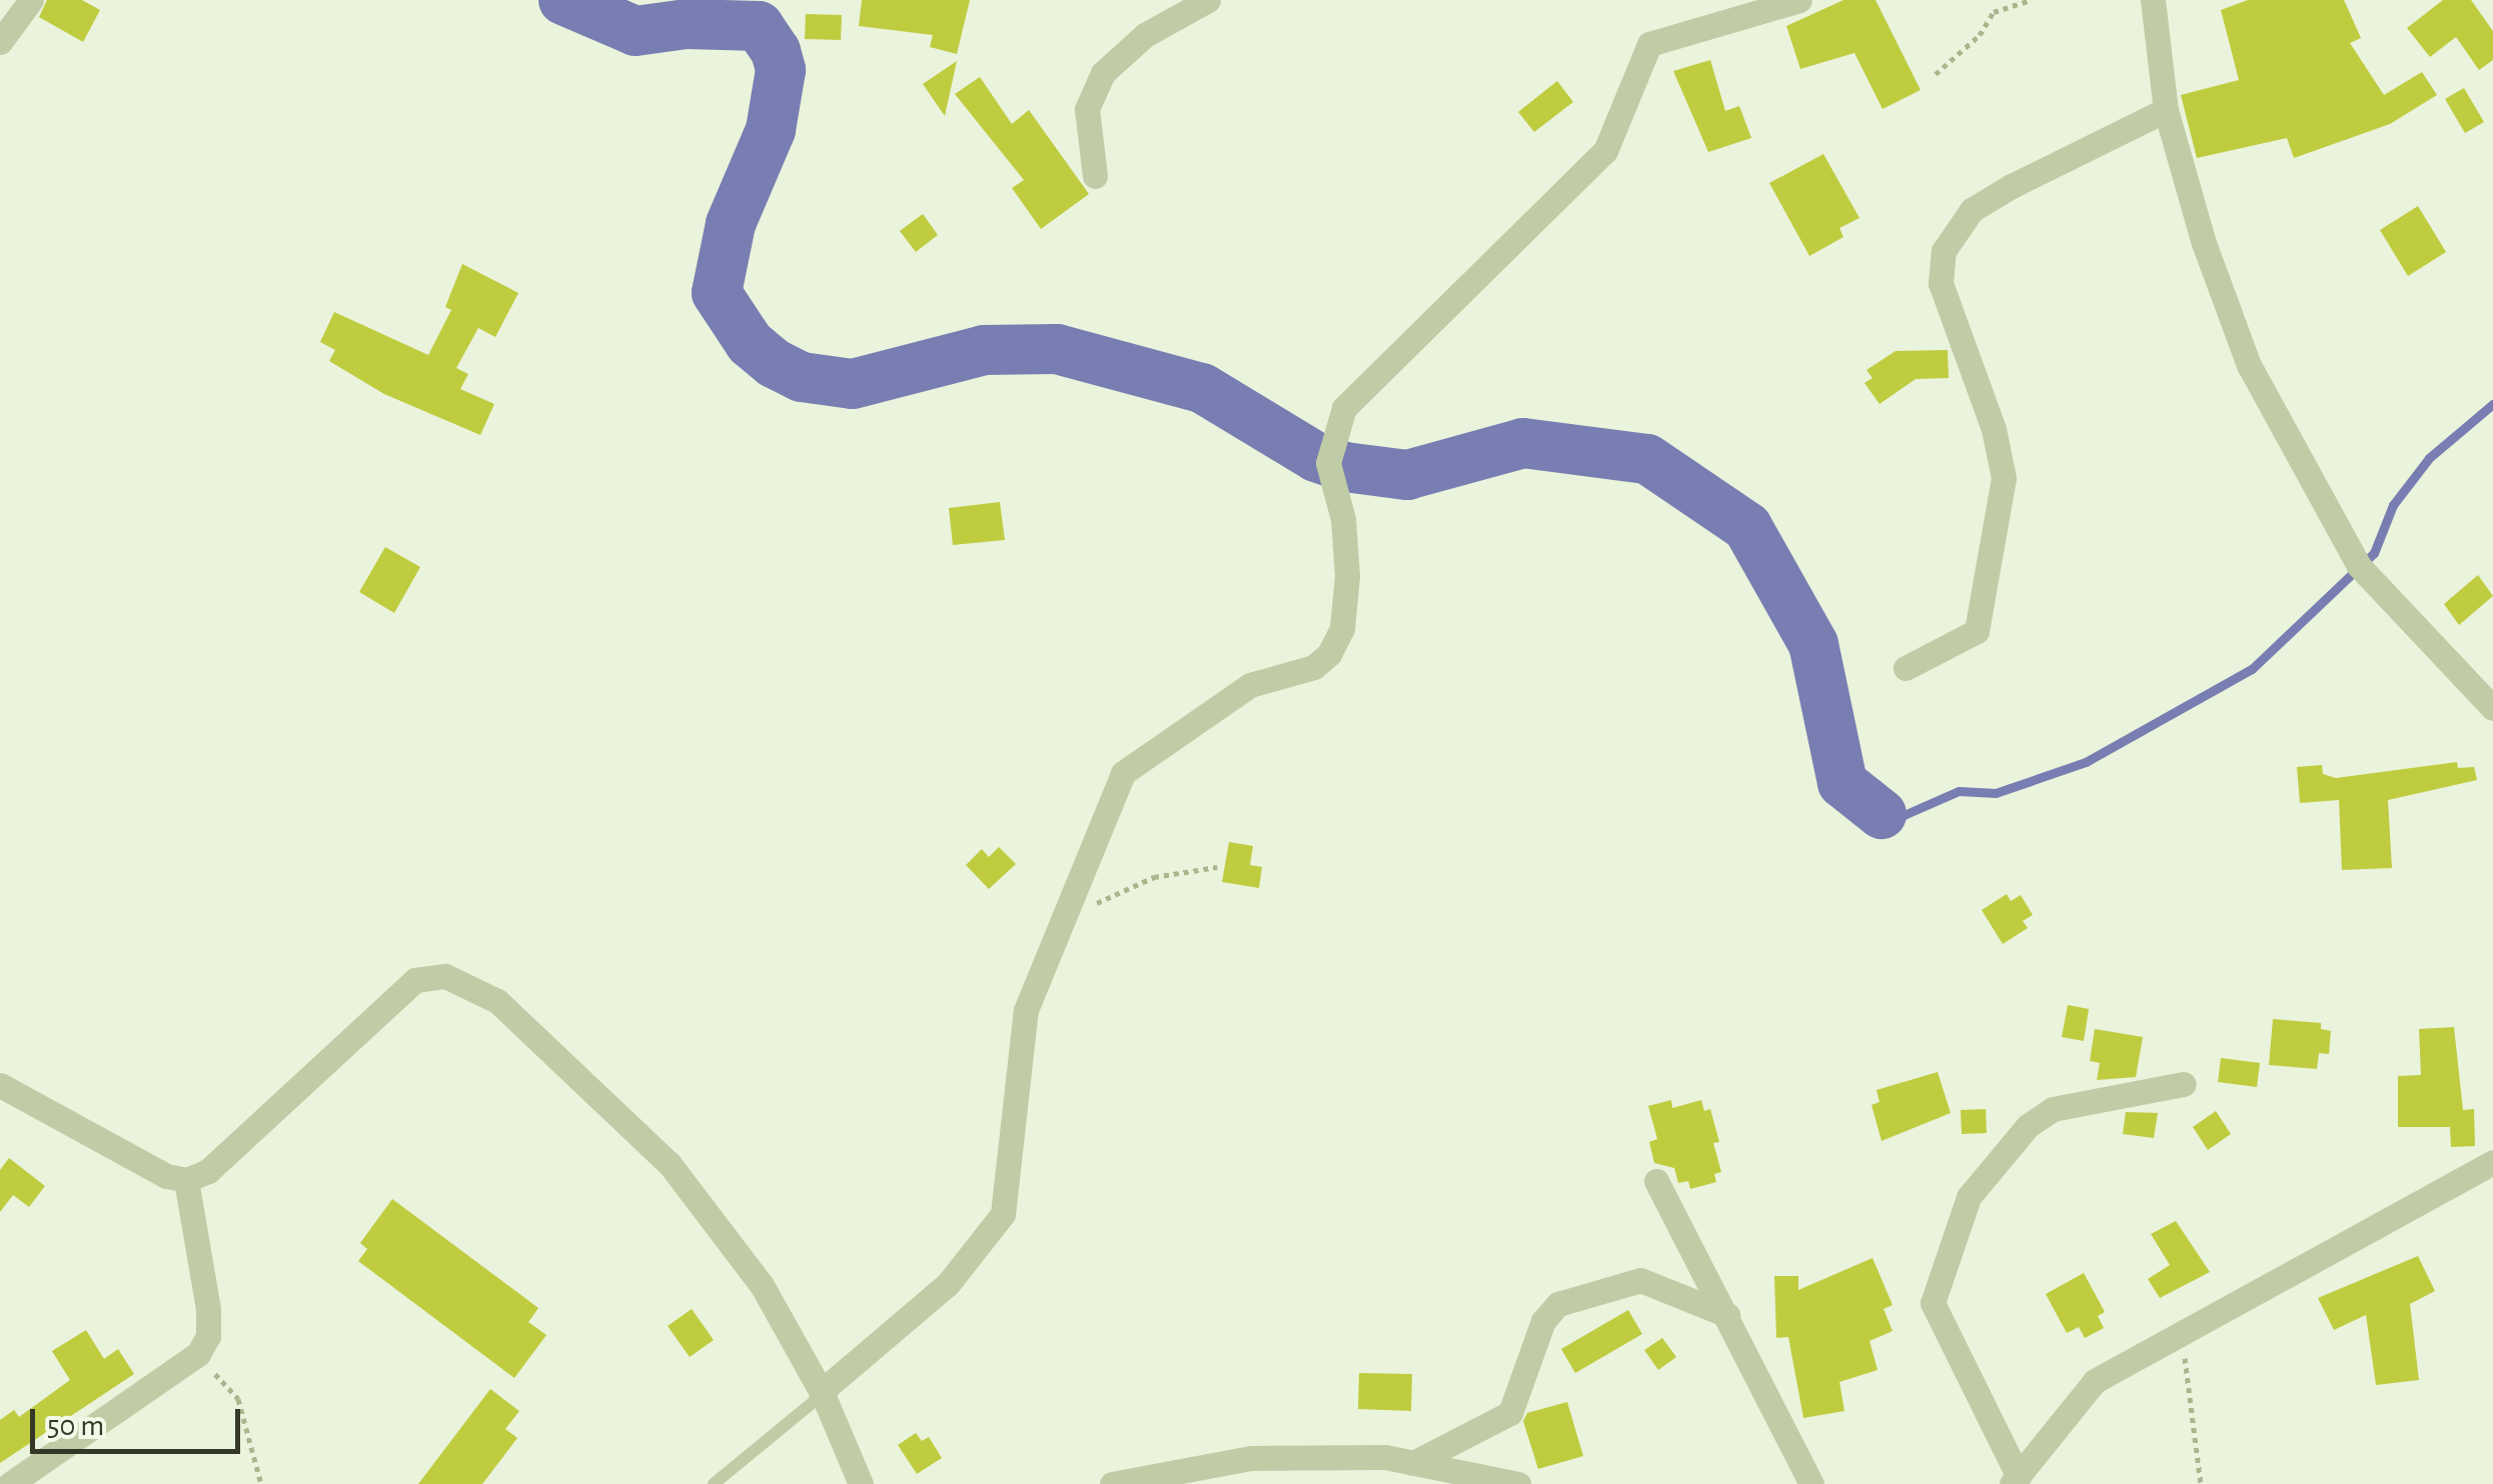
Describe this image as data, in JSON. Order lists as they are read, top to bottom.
{
  "scale_bar": "50 m"
}
